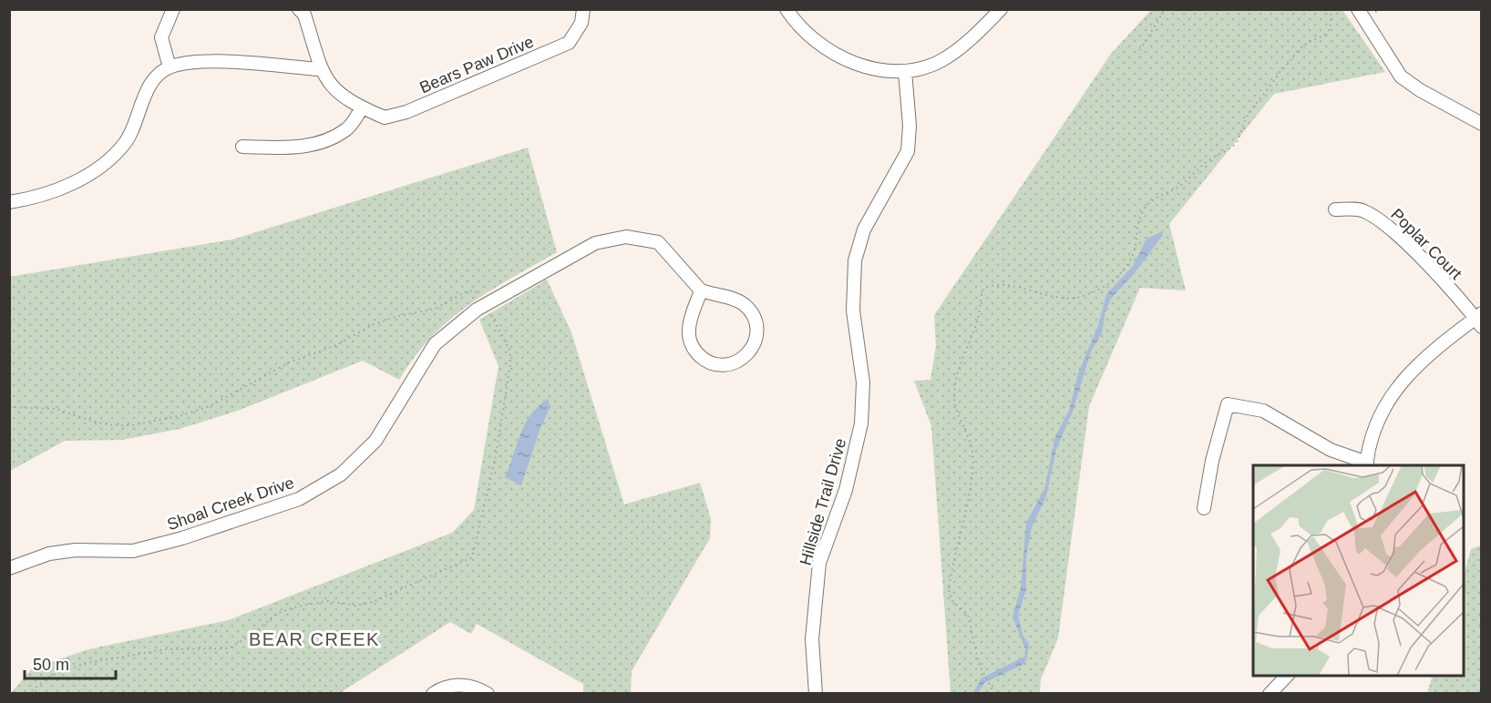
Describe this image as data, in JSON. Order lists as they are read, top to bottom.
{
  "streets": {
    "street": [
      "Bears Paw Drive",
      "Poplar Court",
      "Hillside Trail Drive",
      "Shoal Creek Drive"
    ]
  },
  "districts": ["BEAR CREEK"],
  "scale_bar": "50 m"
}
